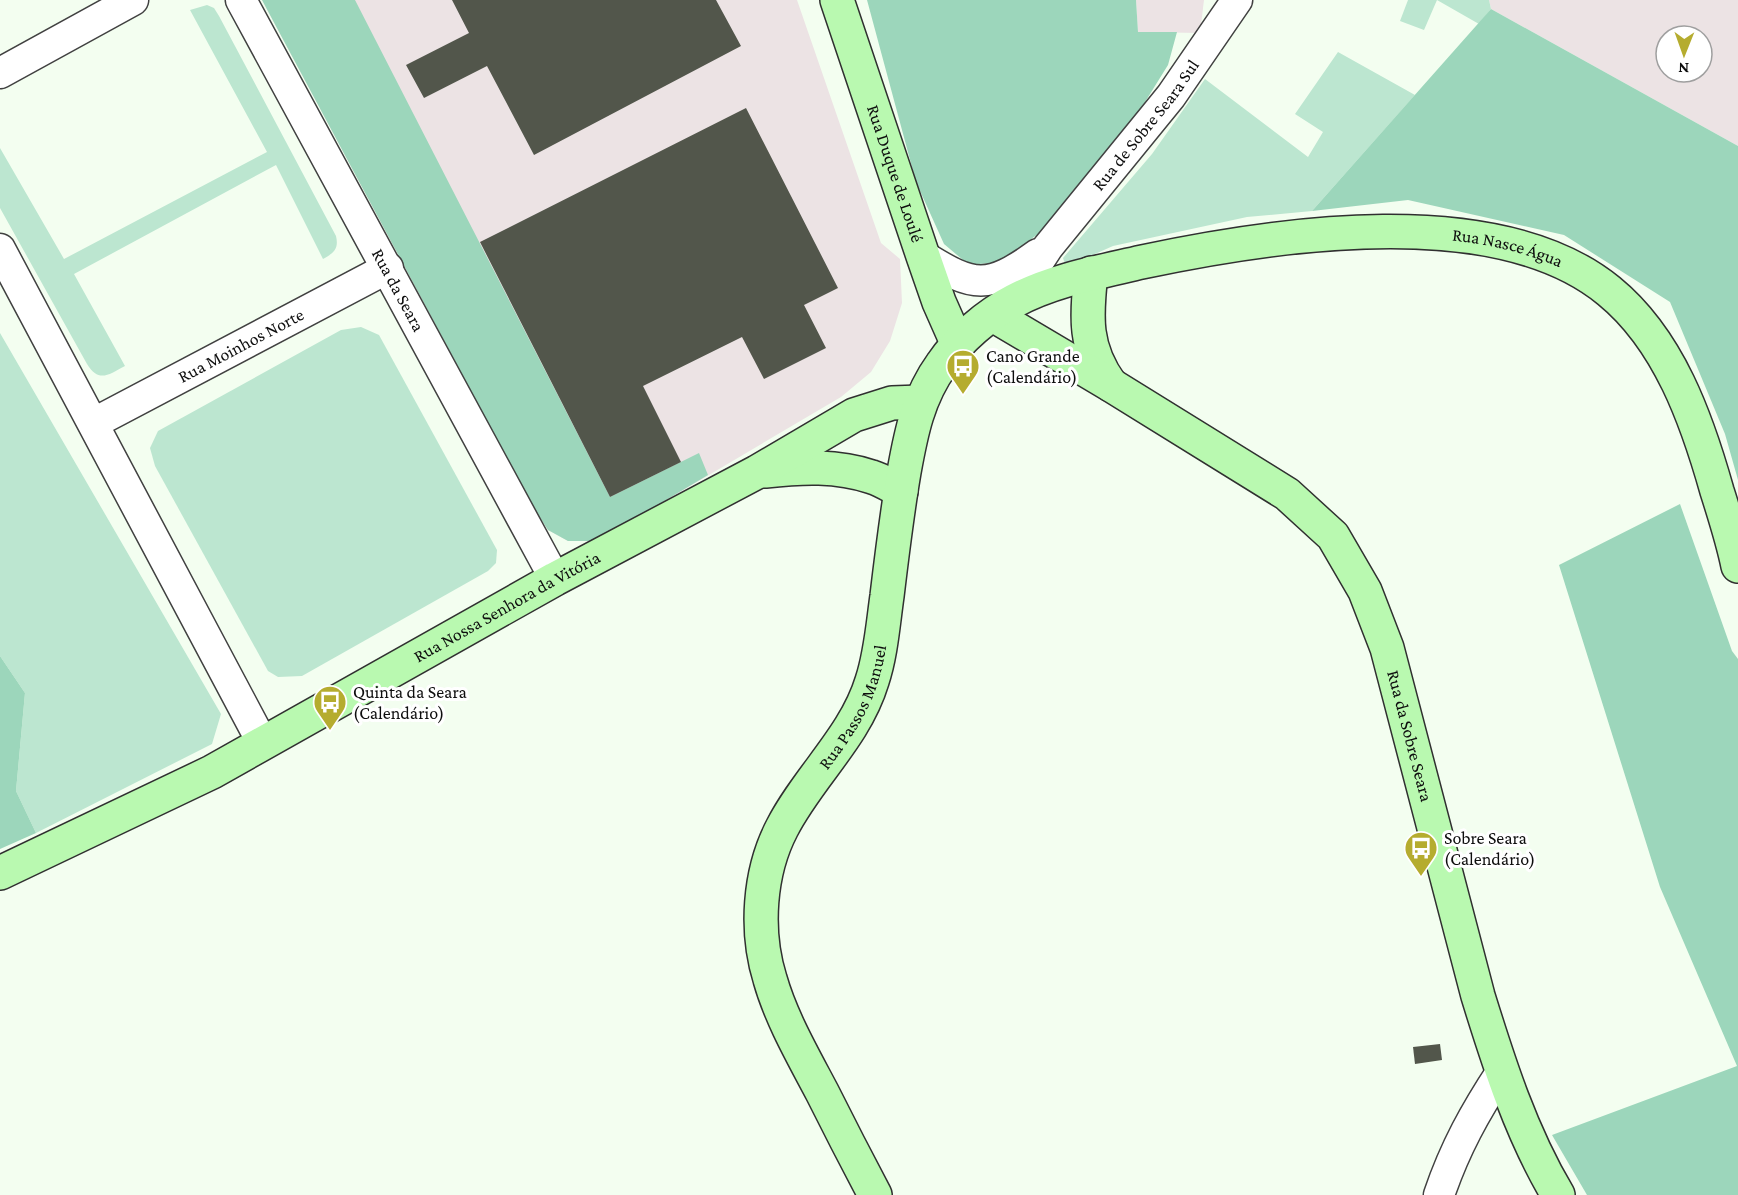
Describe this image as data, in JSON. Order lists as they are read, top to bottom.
{
  "streets": {
    "street": [
      "Rua de Sobre Seara Sul",
      "Rua Duque de Loulé",
      "Rua Nasce Água",
      "Rua da Seara",
      "Rua Moinhos Norte",
      "Rua Nossa Senhora da Vitória",
      "Rua Passos Manuel",
      "Rua da Sobre Seara"
    ]
  },
  "crossings": [
    ["Rua de Sobre Seara Sul", "Rua Duque de Loulé"],
    ["Rua de Sobre Seara Sul", "Rua Passos Manuel"],
    ["Rua de Sobre Seara Sul", "Rua da Sobre Seara"],
    ["Rua Duque de Loulé", "Rua Passos Manuel"],
    ["Rua Nasce Água", "Rua Passos Manuel"],
    ["Rua Nasce Água", "Rua da Sobre Seara"],
    ["Rua da Seara", "Rua Moinhos Norte"],
    ["Rua da Seara", "Rua Nossa Senhora da Vitória"],
    ["Rua Nossa Senhora da Vitória", "Rua Passos Manuel"],
    ["Rua Passos Manuel", "Rua da Sobre Seara"]
  ],
  "places": {
    "bus stop": ["Cano Grande (Calendário)", "Quinta da Seara (Calendário)", "Sobre Seara (Calendário)"]
  },
  "north": "bottom"
}
